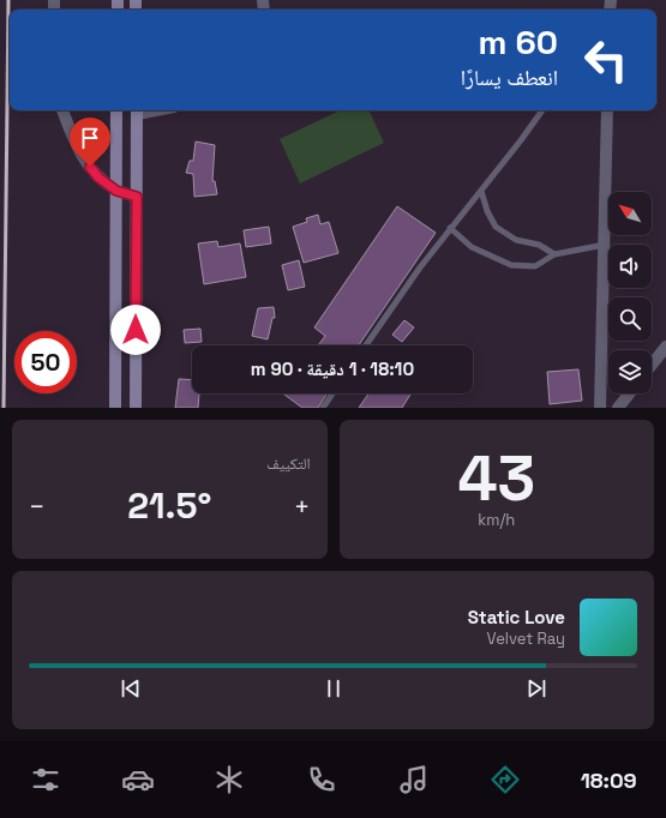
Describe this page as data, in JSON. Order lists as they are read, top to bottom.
{
  "north": "top left",
  "page": {
    "turn": ["60 m", "انعطف يسارًا"],
    "limit": "50",
    "trip": "18:10 · 1 دقيقة · 90 m",
    "tile": [
      ["43", "km/h"],
      "التكييف"
    ],
    "heat": ["−", "21.5°", "+"],
    "song": ["Static Love", "Velvet Ray"],
    "tabs": "18:09"
  }
}
